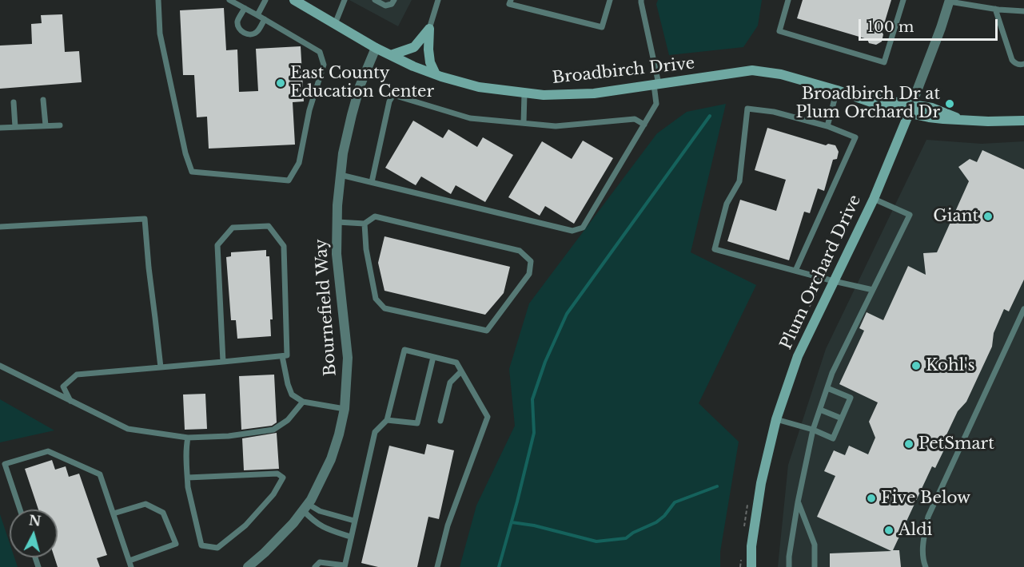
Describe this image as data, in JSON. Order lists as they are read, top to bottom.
{
  "streets": {
    "street": ["Broadbirch Drive", "Plum Orchard Drive", "Bournefield Way"]
  },
  "crossings": [
    ["Broadbirch Drive", "Plum Orchard Drive"],
    ["Broadbirch Drive", "Bournefield Way"]
  ],
  "places": [
    "East County Education Center",
    "Broadbirch Dr at Plum Orchard Dr",
    "Giant",
    "Kohl's",
    "PetSmart",
    "Five Below",
    "Aldi"
  ],
  "scale_bar": "100 m",
  "north": "top"
}
